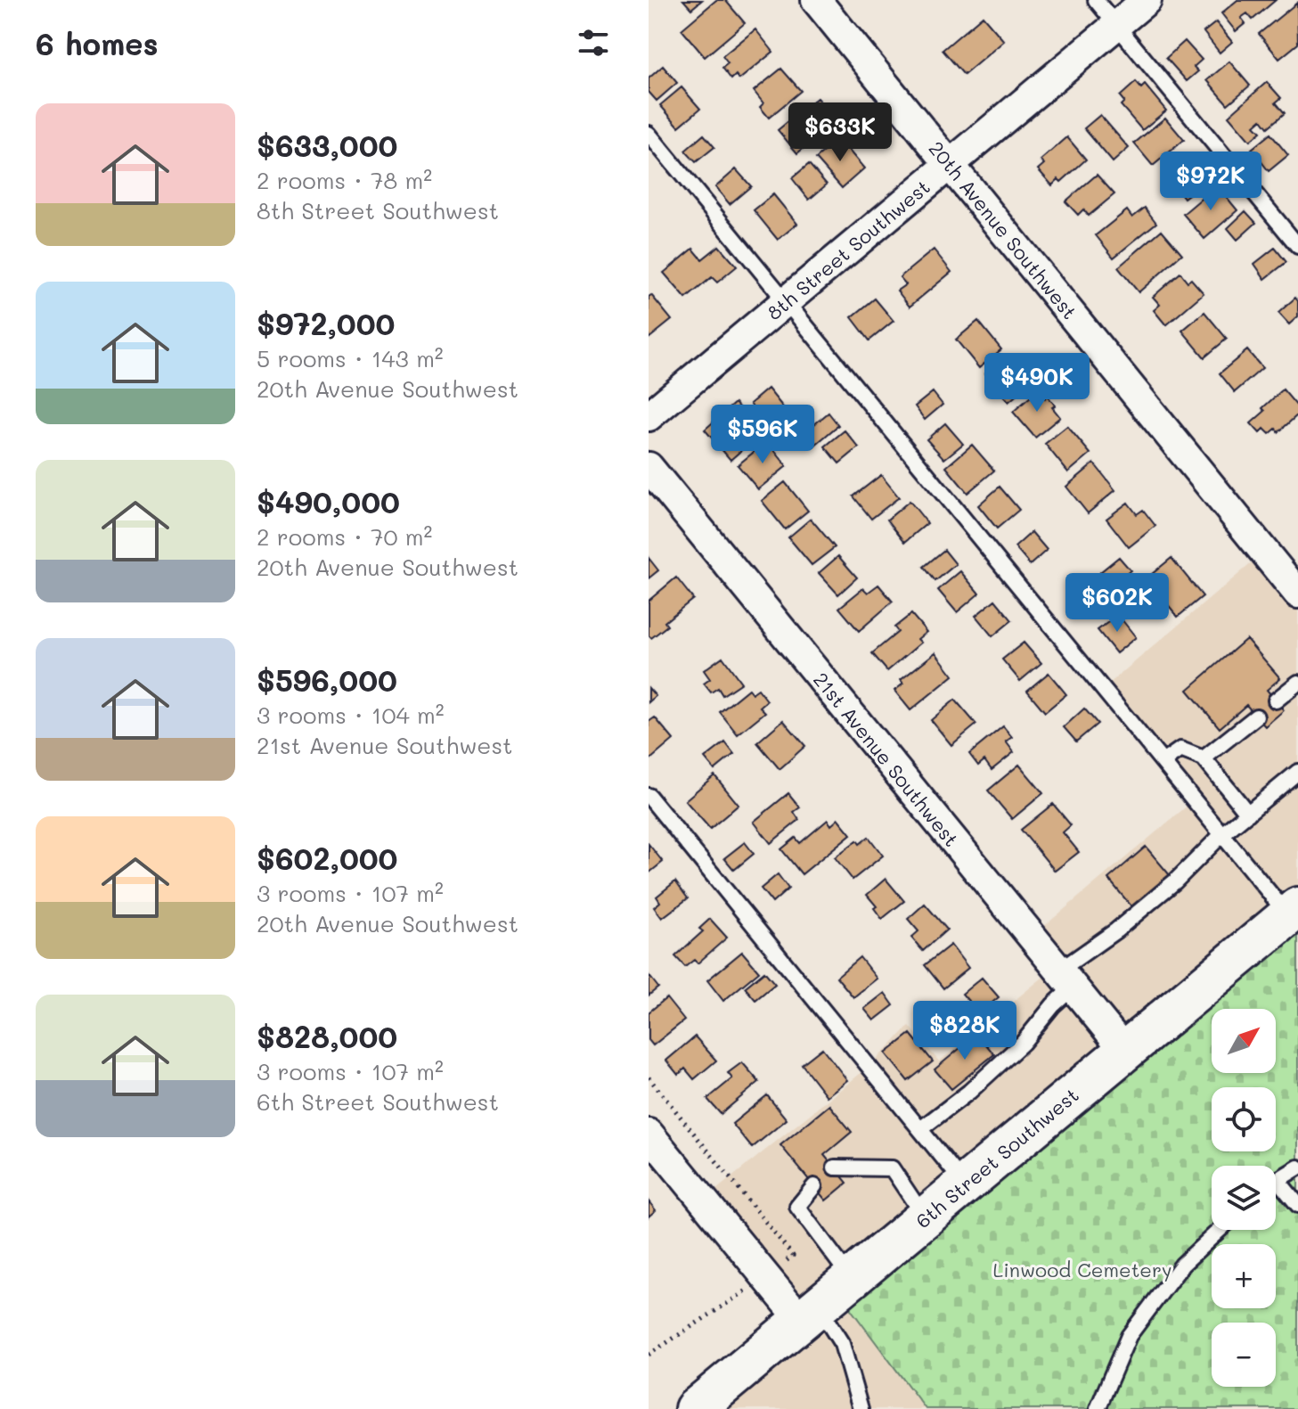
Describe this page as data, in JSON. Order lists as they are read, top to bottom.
{
  "streets": {
    "main road": ["6th Street Southwest"],
    "street": ["20th Avenue Southwest", "8th Street Southwest", "21st Avenue Southwest"]
  },
  "crossings": [
    ["20th Avenue Southwest", "8th Street Southwest"],
    ["21st Avenue Southwest", "6th Street Southwest"]
  ],
  "parks": ["Linwood Cemetery"],
  "north": "top right",
  "page": {
    "heading": "6 homes",
    "list": [
      {
        "name": "$633,000",
        "note": "2 rooms · 78 m² · 8th Street Southwest"
      },
      {
        "name": "$972,000",
        "note": "5 rooms · 143 m² · 20th Avenue Southwest"
      },
      {
        "name": "$490,000",
        "note": "2 rooms · 70 m² · 20th Avenue Southwest"
      },
      {
        "name": "$596,000",
        "note": "3 rooms · 104 m² · 21st Avenue Southwest"
      },
      {
        "name": "$602,000",
        "note": "3 rooms · 107 m² · 20th Avenue Southwest"
      },
      {
        "name": "$828,000",
        "note": "3 rooms · 107 m² · 6th Street Southwest"
      }
    ],
    "price": [
      "$633K",
      "$972K",
      "$490K",
      "$596K",
      "$602K",
      "$828K"
    ],
    "map_buttons": ["+", "−"]
  }
}
